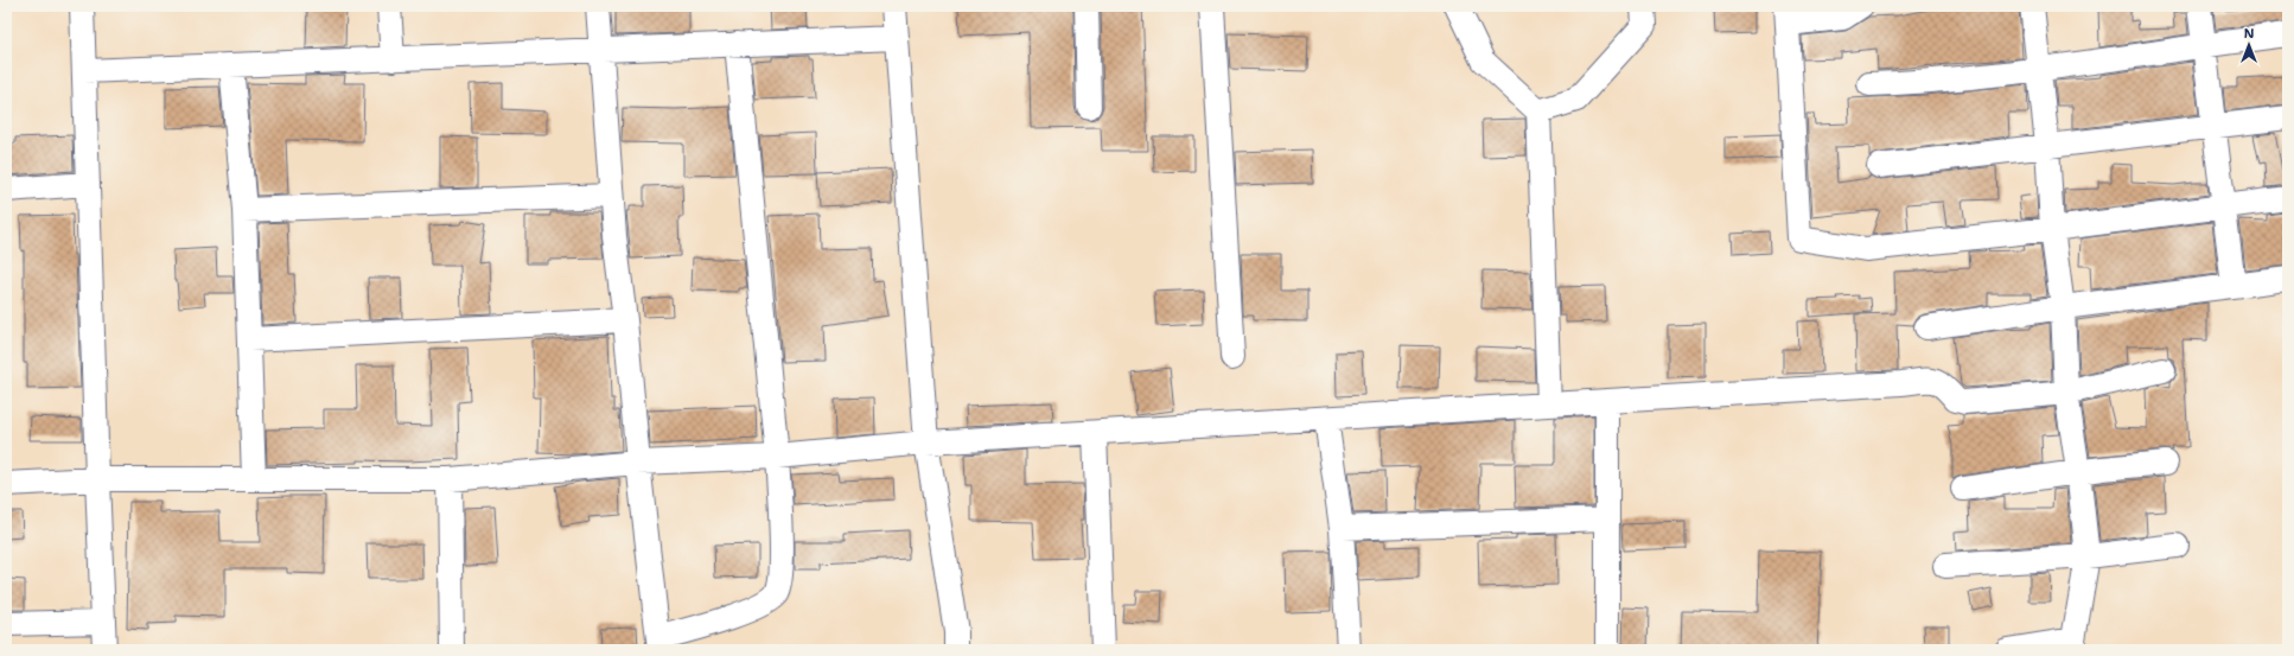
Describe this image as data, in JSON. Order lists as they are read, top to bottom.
{
  "north": "top"
}
